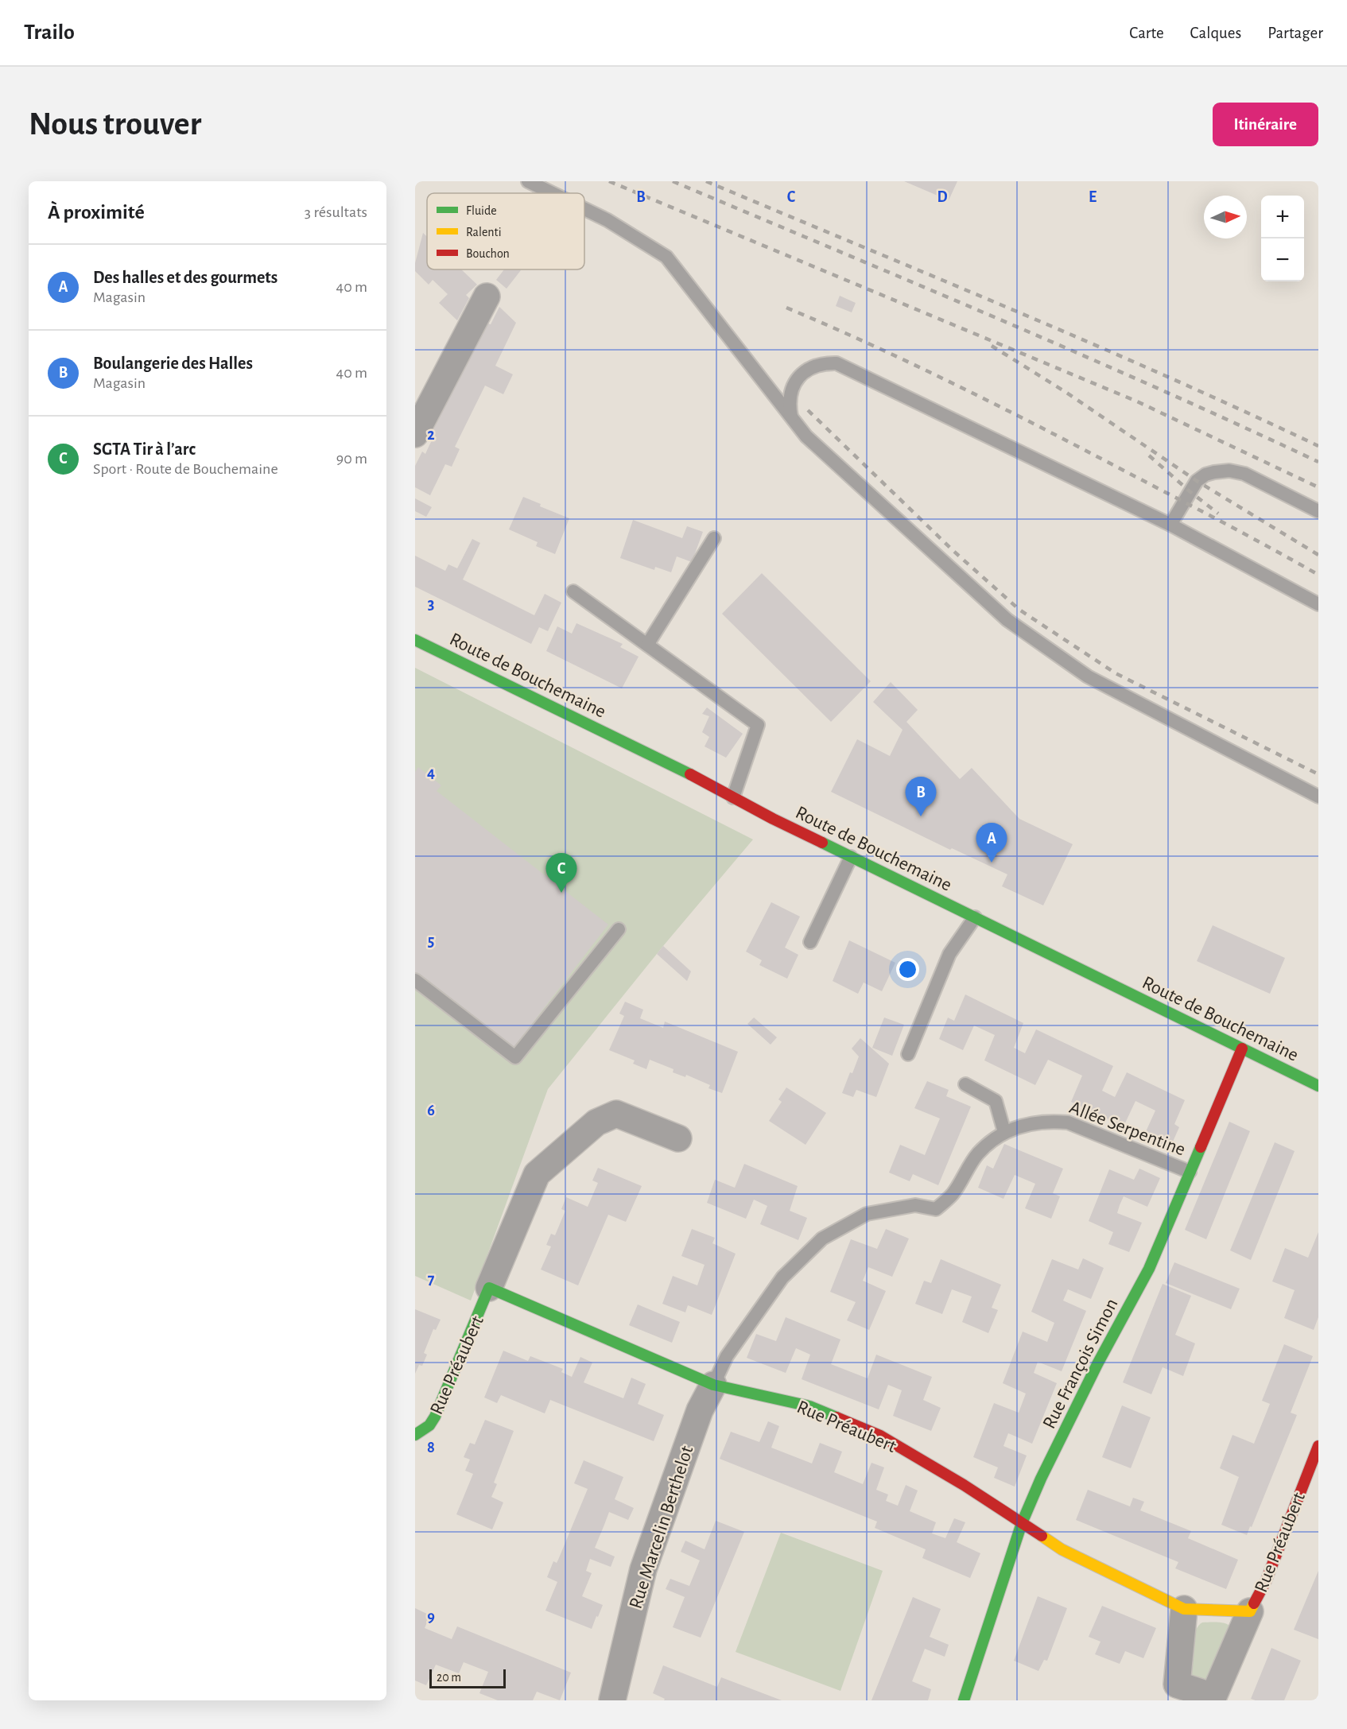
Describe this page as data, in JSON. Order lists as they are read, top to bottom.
{
  "streets": {
    "street": [
      "Route de Bouchemaine",
      "Rue François Simon",
      "Rue Préaubert",
      "Rue Marcelin Berthelot"
    ],
    "lane": ["Allée Serpentine"]
  },
  "crossings": [
    ["Route de Bouchemaine", "Rue François Simon"],
    ["Allée Serpentine", "Rue François Simon"],
    ["Allée Serpentine", "Rue Préaubert"],
    ["Allée Serpentine", "Rue Marcelin Berthelot"],
    ["Rue François Simon", "Rue Préaubert"],
    ["Rue Préaubert", "Rue Marcelin Berthelot"]
  ],
  "legend": ["Fluide", "Ralenti", "Bouchon"],
  "scale_bar": "20 m",
  "north": "right",
  "page": {
    "header": "Trailo",
    "nav": ["Carte", "Calques", "Partager"],
    "buttons": "Itinéraire",
    "title": "Nous trouver",
    "heading": ["À proximité", "3 résultats"],
    "map_buttons": ["+", "−"],
    "list": [
      {
        "mark": "A",
        "name": "Des halles et des gourmets",
        "note": "Magasin",
        "value": "40 m"
      },
      {
        "mark": "B",
        "name": "Boulangerie des Halles",
        "note": "Magasin",
        "value": "40 m"
      },
      {
        "mark": "C",
        "name": "SGTA Tir à l’arc",
        "note": "Sport · Route de Bouchemaine",
        "value": "90 m"
      }
    ],
    "pins": ["B", "A", "C"],
    "scale": "20 m"
  },
  "grid": {
    "columns": [
      "B",
      "C",
      "D",
      "E"
    ],
    "rows": [
      "2",
      "3",
      "4",
      "5",
      "6",
      "7",
      "8",
      "9"
    ]
  }
}
